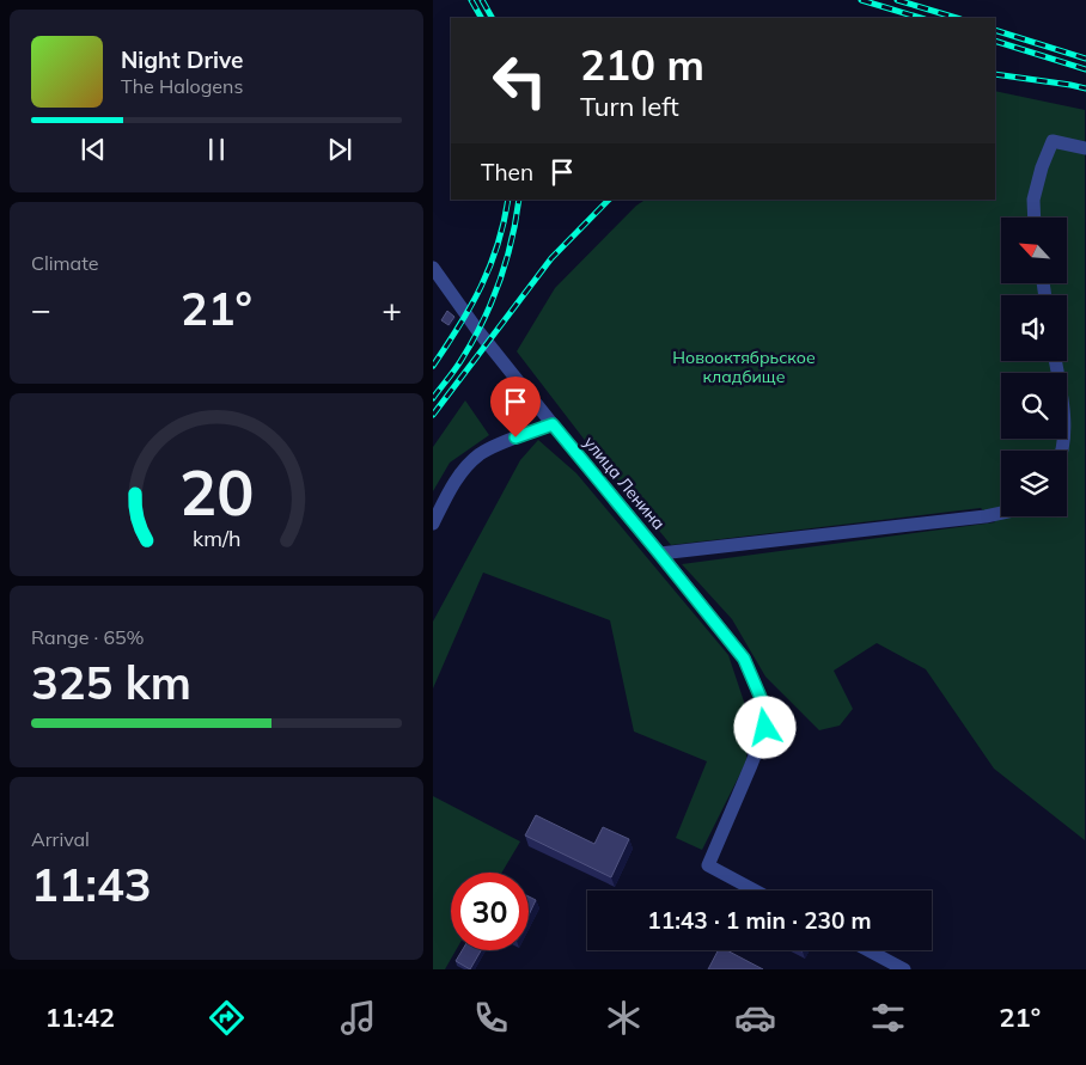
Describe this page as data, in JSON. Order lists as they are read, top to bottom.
{
  "streets": {
    "street": ["улица Ленина"]
  },
  "parks": ["Новооктябрьское кладбище"],
  "north": "top left",
  "page": {
    "turn": ["210 m", "Turn left"],
    "song": ["Night Drive", "The Halogens"],
    "then": "Then",
    "tile": [
      "Climate",
      ["Range · 65%", "325 km"],
      ["Arrival", "11:43"]
    ],
    "heat": ["−", "21°", "+"],
    "limit": "30",
    "trip": "11:43 · 1 min · 230 m",
    "tabs": ["11:42", "21°"],
    "gauge": ["20", "km/h"]
  }
}
